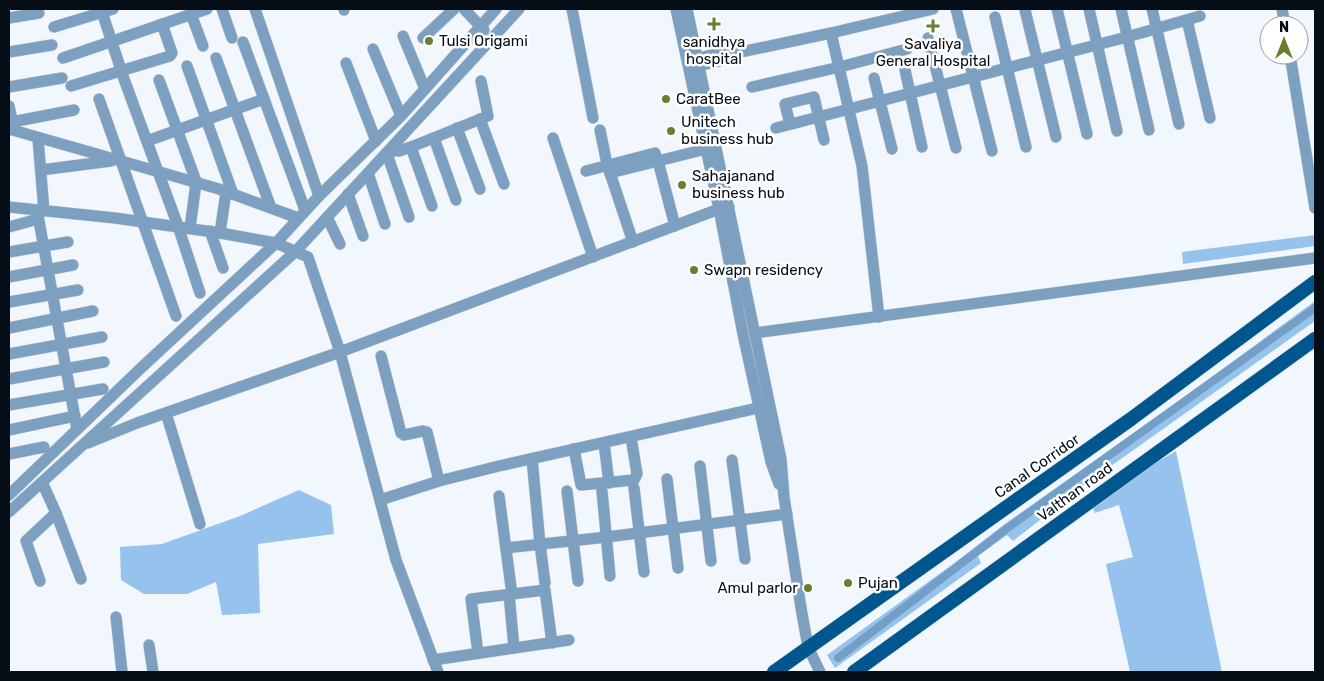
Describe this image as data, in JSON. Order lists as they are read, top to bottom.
{
  "streets": {
    "main road": ["Canal Corridor", "Valthan road"]
  },
  "places": {
    "health": ["sanidhya hospital", "Savaliya General Hospital"],
    "other": [
      "Tulsi Origami",
      "CaratBee",
      "Unitech business hub",
      "Sahajanand business hub",
      "Swapn residency",
      "Pujan",
      "Amul parlor"
    ]
  },
  "north": "top"
}
